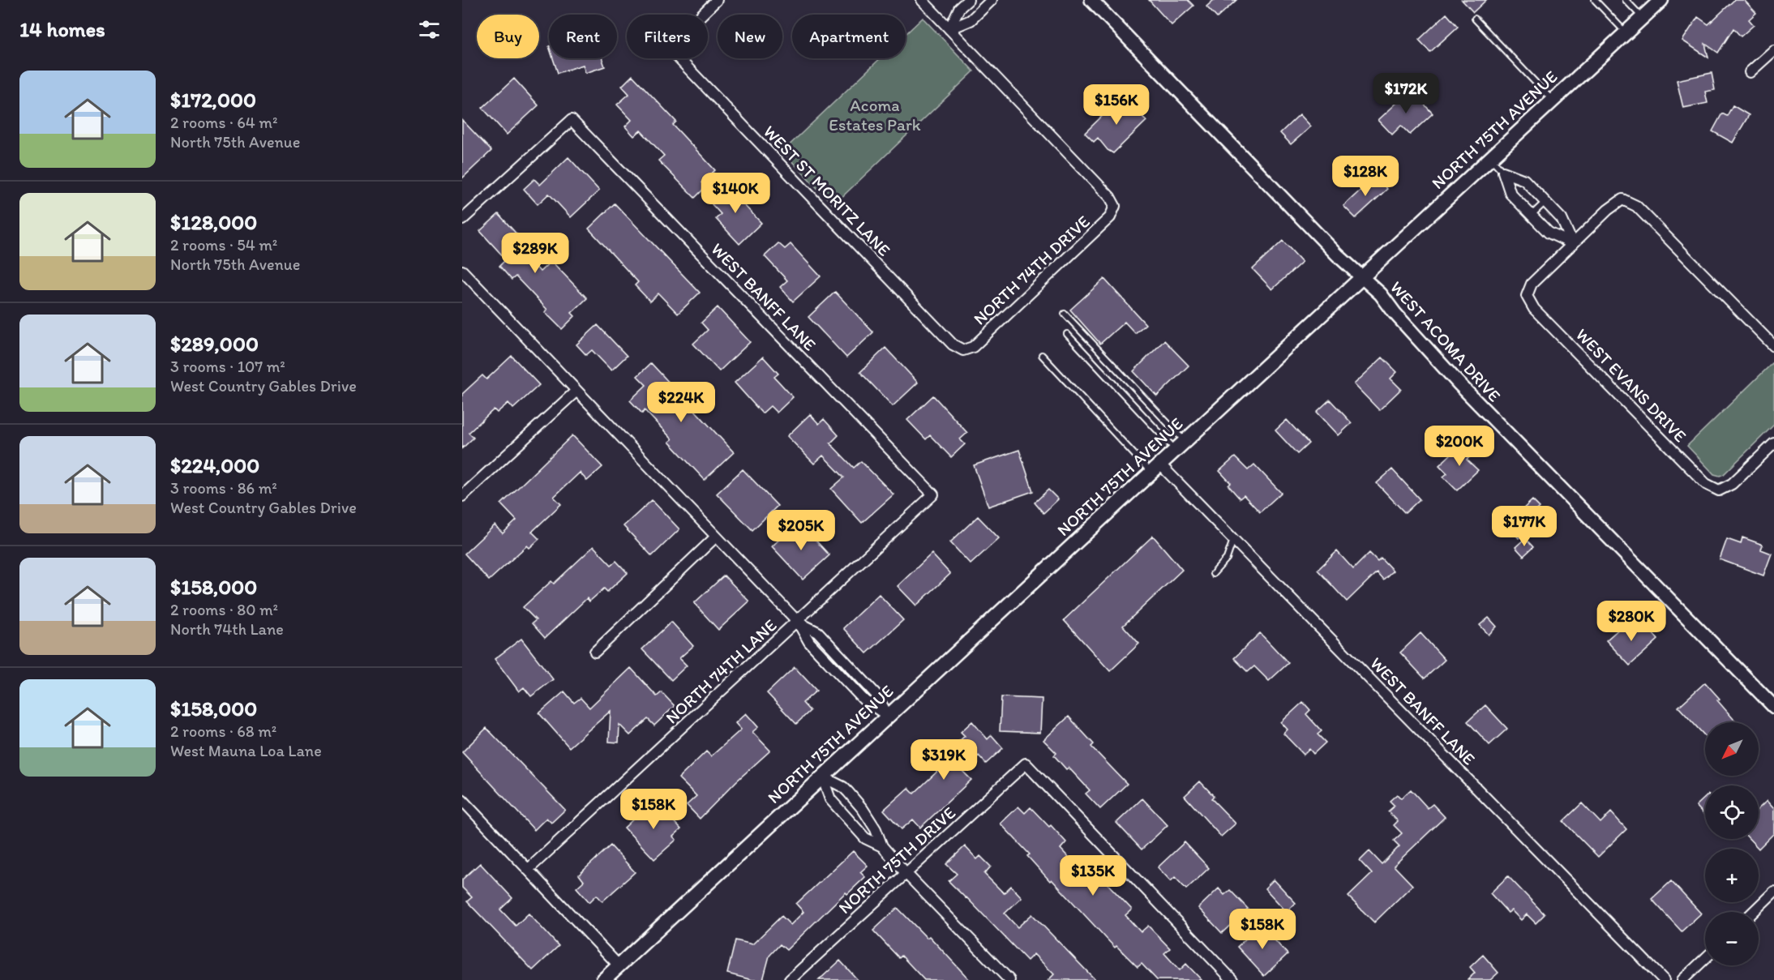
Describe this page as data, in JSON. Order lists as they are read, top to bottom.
{
  "streets": {
    "main road": ["NORTH 75TH AVENUE"],
    "street": [
      "WEST ST MORITZ LANE",
      "NORTH 74TH DRIVE",
      "WEST BANFF LANE",
      "WEST ACOMA DRIVE",
      "WEST EVANS DRIVE",
      "NORTH 74TH LANE",
      "NORTH 75TH DRIVE"
    ]
  },
  "crossings": [
    ["NORTH 75TH AVENUE", "WEST BANFF LANE"],
    ["NORTH 75TH AVENUE", "WEST ACOMA DRIVE"],
    ["WEST ST MORITZ LANE", "NORTH 74TH DRIVE"],
    ["WEST BANFF LANE", "NORTH 74TH LANE"]
  ],
  "parks": ["Acoma Estates Park"],
  "north": "bottom left",
  "page": {
    "heading": "14 homes",
    "chip": [
      "Buy",
      "Rent",
      "Filters",
      "New",
      "Apartment"
    ],
    "list": [
      {
        "name": "$172,000",
        "note": "2 rooms · 64 m² · North 75th Avenue"
      },
      {
        "name": "$128,000",
        "note": "2 rooms · 54 m² · North 75th Avenue"
      },
      {
        "name": "$289,000",
        "note": "3 rooms · 107 m² · West Country Gables Drive"
      },
      {
        "name": "$224,000",
        "note": "3 rooms · 86 m² · West Country Gables Drive"
      },
      {
        "name": "$158,000",
        "note": "2 rooms · 80 m² · North 74th Lane"
      },
      {
        "name": "$158,000",
        "note": "2 rooms · 68 m² · West Mauna Loa Lane"
      }
    ],
    "price": [
      "$172K",
      "$156K",
      "$128K",
      "$140K",
      "$289K",
      "$224K",
      "$200K",
      "$177K",
      "$205K",
      "$280K",
      "$319K",
      "$158K",
      "$135K",
      "$158K"
    ],
    "map_buttons": ["+", "−"]
  }
}
